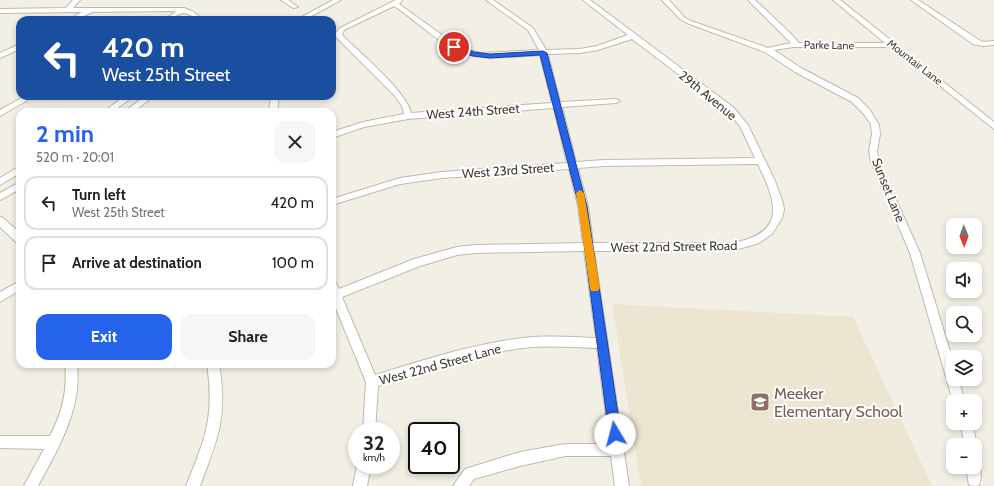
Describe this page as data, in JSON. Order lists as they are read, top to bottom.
{
  "streets": {
    "street": [
      "Parke Lane",
      "Mountair Lane",
      "29th Avenue",
      "West 24th Street",
      "West 23rd Street",
      "Sunset Lane",
      "West 22nd Street Road",
      "West 22nd Street Lane"
    ]
  },
  "crossings": [
    ["Parke Lane", "Mountair Lane"],
    ["Parke Lane", "Sunset Lane"],
    ["29th Avenue", "West 23rd Street"],
    ["29th Avenue", "West 22nd Street Road"]
  ],
  "places": {
    "school or university": ["Meeker Elementary School"]
  },
  "north": "bottom",
  "page": {
    "turn": ["420 m", "West 25th Street"],
    "heading": ["2 min", "520 m · 20:01"],
    "list": [
      {
        "name": "Turn left",
        "note": "West 25th Street",
        "value": "420 m"
      },
      {
        "name": "Arrive at destination",
        "value": "100 m"
      }
    ],
    "map_buttons": ["+", "−"],
    "buttons": ["Exit", "Share"],
    "speed": "32 km/h",
    "limit": "40"
  }
}
